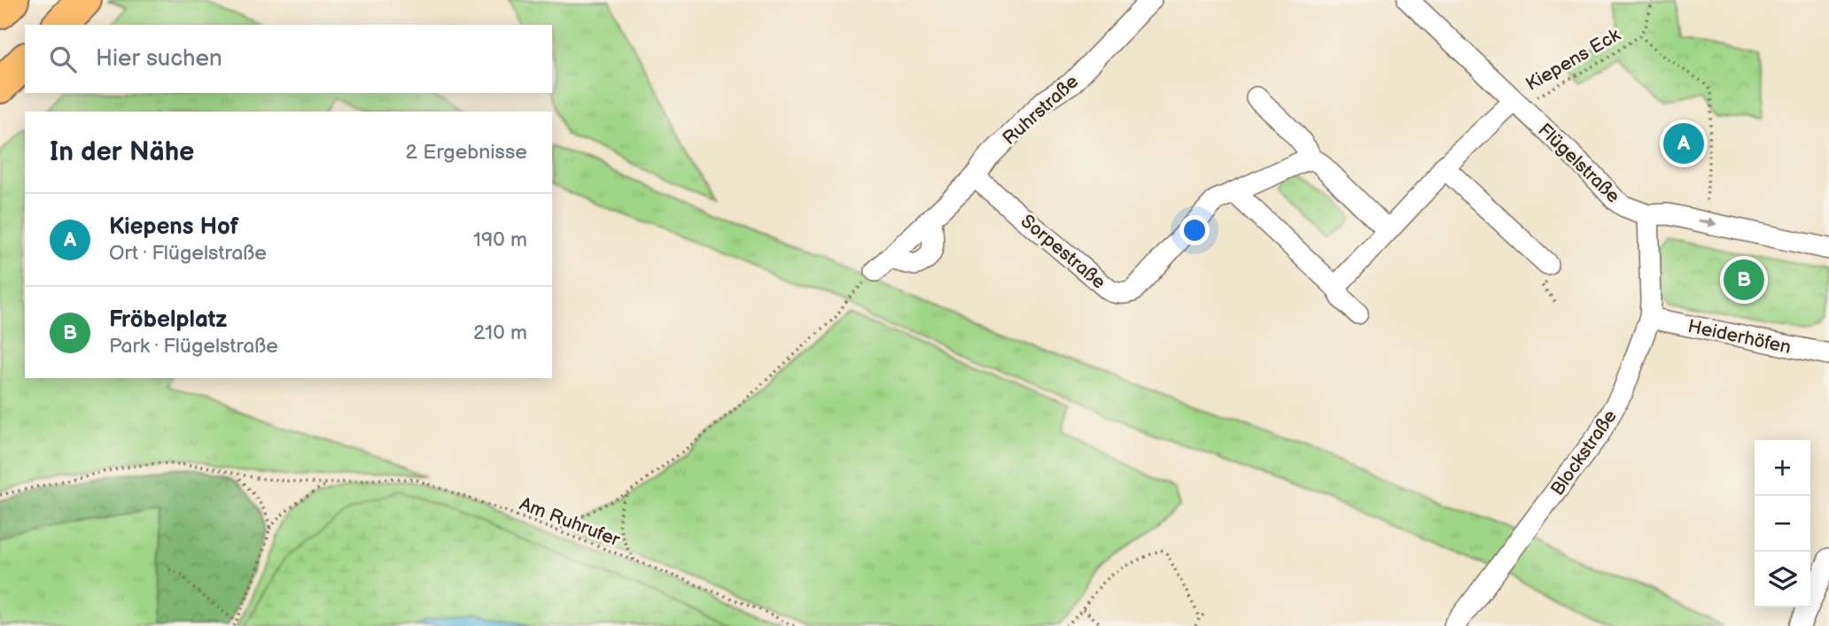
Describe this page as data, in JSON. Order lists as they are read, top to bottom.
{
  "streets": {
    "street": [
      "Ruhrstraße",
      "Flügelstraße",
      "Sorpestraße",
      "Heiderhöfen",
      "Blockstraße"
    ],
    "path": ["Kiepens Eck", "Am Ruhrufer"]
  },
  "crossings": [
    ["Kiepens Eck", "Flügelstraße"],
    ["Ruhrstraße", "Sorpestraße"],
    ["Flügelstraße", "Blockstraße"],
    ["Heiderhöfen", "Blockstraße"]
  ],
  "page": {
    "search": "Hier suchen",
    "heading": ["In der Nähe", "2 Ergebnisse"],
    "pins": ["A", "B"],
    "list": [
      {
        "mark": "A",
        "name": "Kiepens Hof",
        "note": "Ort · Flügelstraße",
        "value": "190 m"
      },
      {
        "mark": "B",
        "name": "Fröbelplatz",
        "note": "Park · Flügelstraße",
        "value": "210 m"
      }
    ],
    "map_buttons": ["+", "−"]
  }
}
